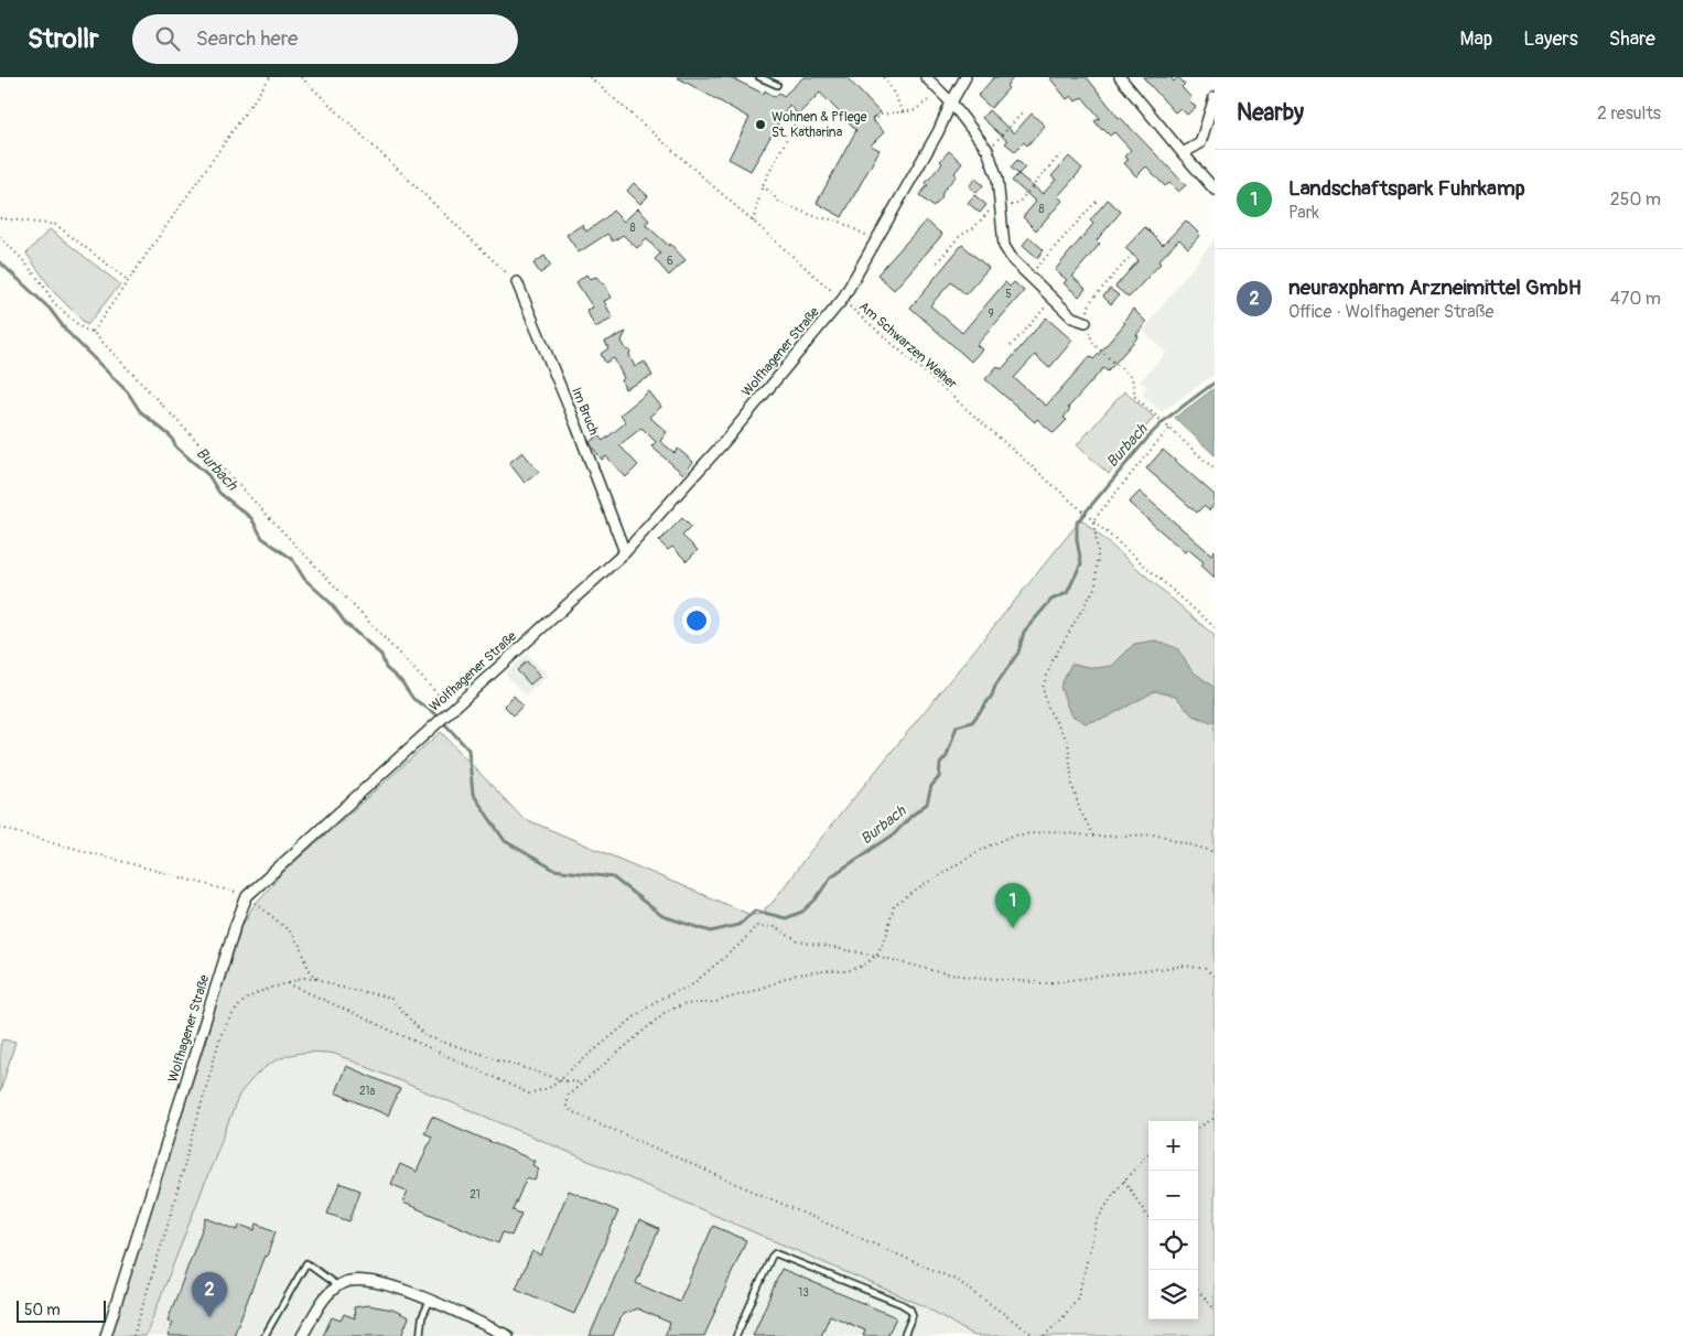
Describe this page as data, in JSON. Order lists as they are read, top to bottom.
{
  "streets": {
    "street": ["Wolfhagener Straße", "Im Bruch"],
    "path": ["Am Schwarzen Weiher"]
  },
  "crossings": [
    ["Am Schwarzen Weiher", "Wolfhagener Straße"],
    ["Wolfhagener Straße", "Im Bruch"]
  ],
  "water": ["Burbach"],
  "places": ["Wohnen & Pflege St. Katharina"],
  "house_numbers": [
    "8",
    "8",
    "6",
    "5",
    "9",
    "21a",
    "21",
    "13"
  ],
  "scale_bar": "50 m",
  "page": {
    "header": "Strollr",
    "search": "Search here",
    "nav": ["Map", "Layers", "Share"],
    "heading": ["Nearby", "2 results"],
    "list": [
      {
        "mark": "1",
        "name": "Landschaftspark Fuhrkamp",
        "note": "Park",
        "value": "250 m"
      },
      {
        "mark": "2",
        "name": "neuraxpharm Arzneimittel GmbH",
        "note": "Office · Wolfhagener Straße",
        "value": "470 m"
      }
    ],
    "pins": ["1", "2"],
    "map_buttons": ["+", "−"],
    "scale": "50 m"
  }
}
